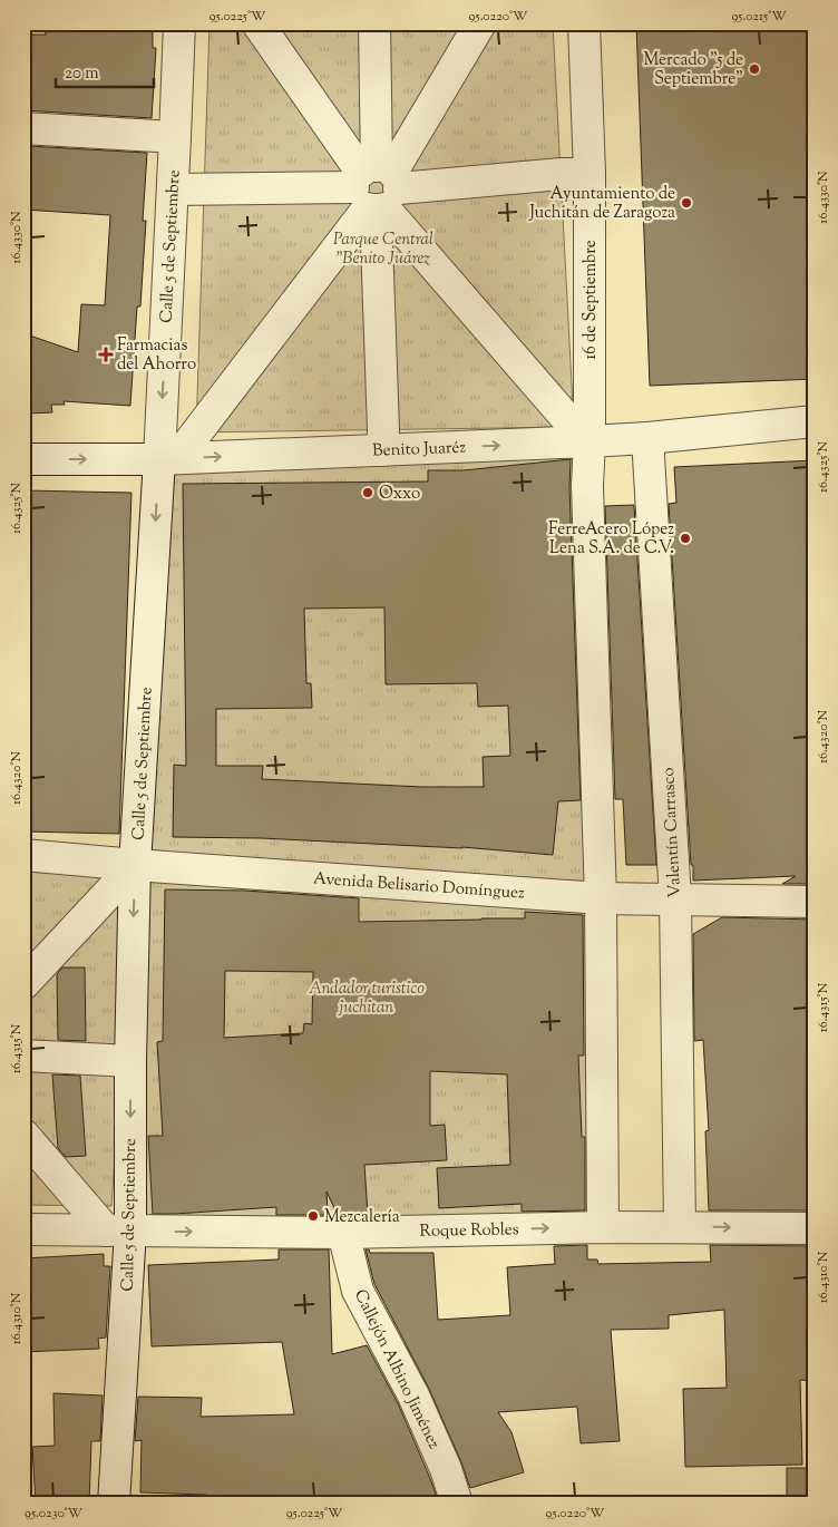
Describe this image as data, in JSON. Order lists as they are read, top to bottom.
{
  "streets": {
    "street": [
      "Calle 5 de Septiembre",
      "16 de Septiembre",
      "Benito Juaréz",
      "Valentín Carrasco",
      "Avenida Belisario Domínguez",
      "Roque Robles",
      "Callejón Albino Jiménez"
    ]
  },
  "crossings": [
    ["Calle 5 de Septiembre", "Benito Juaréz"],
    ["Calle 5 de Septiembre", "Avenida Belisario Domínguez"],
    ["Calle 5 de Septiembre", "Roque Robles"],
    ["16 de Septiembre", "Benito Juaréz"],
    ["Benito Juaréz", "Valentín Carrasco"],
    ["Valentín Carrasco", "Avenida Belisario Domínguez"],
    ["Valentín Carrasco", "Roque Robles"],
    ["Roque Robles", "Callejón Albino Jiménez"]
  ],
  "one_way": ["Calle 5 de Septiembre", "Roque Robles"],
  "parks": ["Parque Central \"Benito Juárez", "Andador turistico juchitan"],
  "places": {
    "other": [
      "Mercado \"5 de Septiembre\"",
      "Ayuntamiento de Juchitán de Zaragoza",
      "Oxxo",
      "FerreAcero López Lena S.A. de C.V.",
      "Mezcalería"
    ],
    "health": ["Farmacias del Ahorro"]
  },
  "scale_bar": "20 m",
  "coordinates": [
    "95.0225°W",
    "95.0220°W",
    "95.0215°W",
    "16.4330°N",
    "16.4325°N",
    "16.4320°N",
    "16.4315°N",
    "16.4310°N",
    "95.0230°W"
  ]
}
